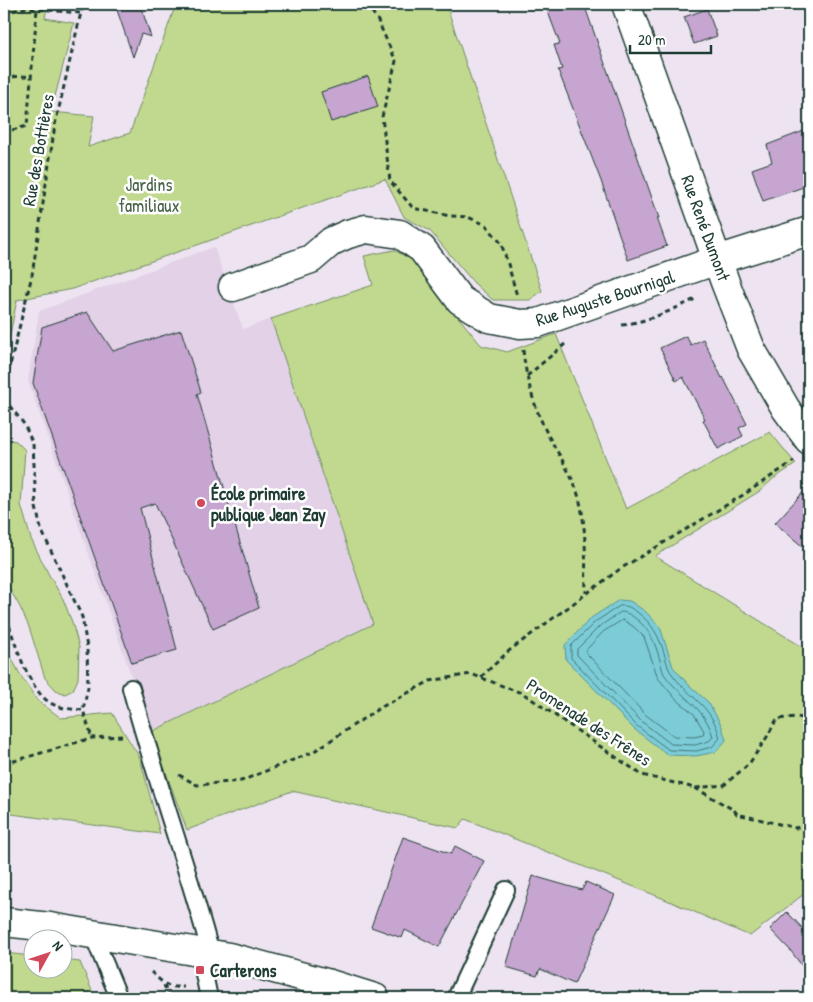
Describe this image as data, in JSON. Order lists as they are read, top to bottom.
{
  "streets": {
    "street": ["Rue René Dumont", "Rue Auguste Bournigal"],
    "path": ["Rue des Bottières", "Promenade des Frênes"]
  },
  "crossings": [
    ["Rue René Dumont", "Rue Auguste Bournigal"]
  ],
  "parks": ["Jardins familiaux"],
  "places": {
    "other": ["École primaire publique Jean Zay"],
    "transit": ["Carterons"]
  },
  "scale_bar": "20 m",
  "north": "top right"
}
